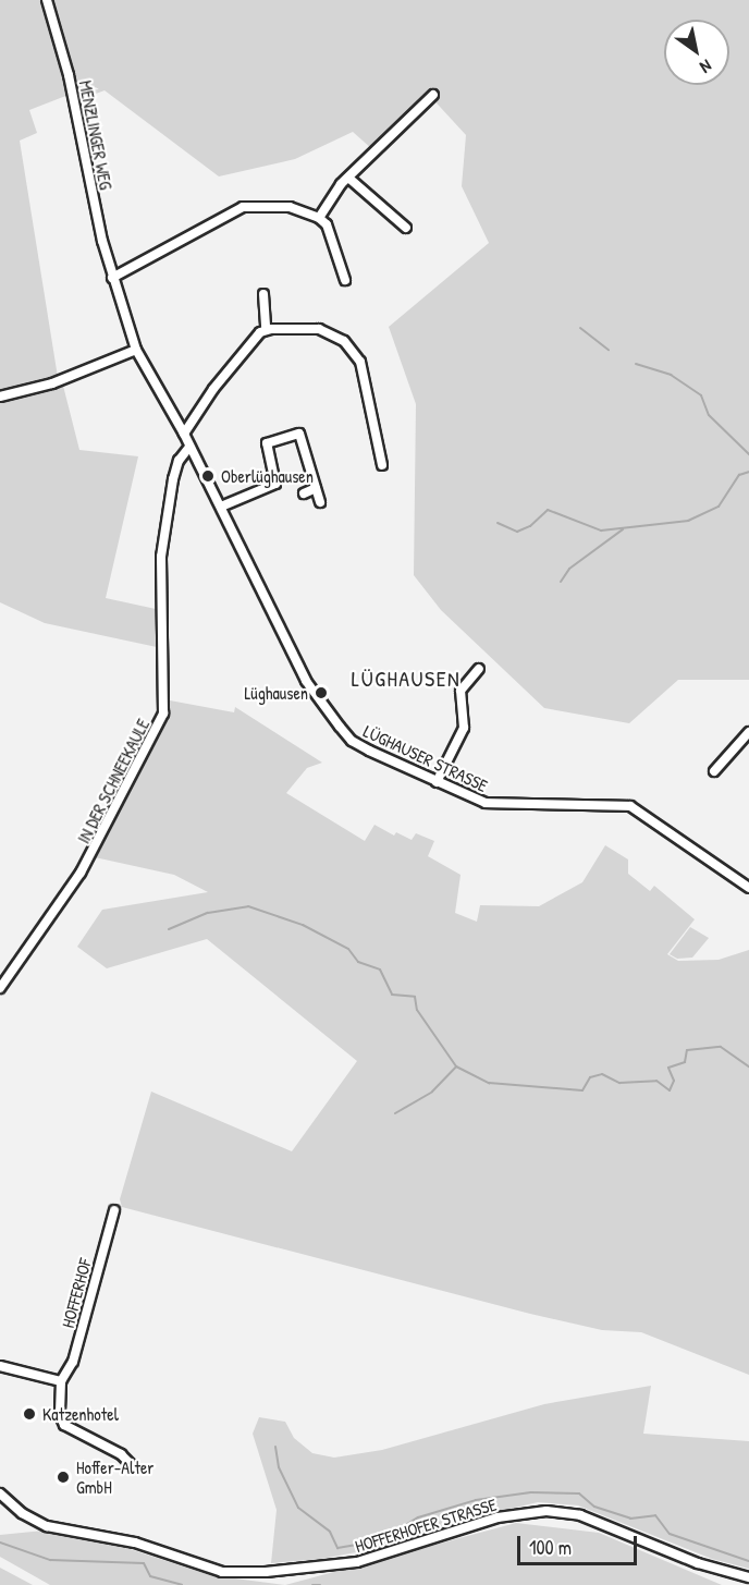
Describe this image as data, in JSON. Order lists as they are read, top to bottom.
{
  "streets": {
    "street": [
      "MENZLINGER WEG",
      "LÜGHAUSER STRASSE",
      "IN DER SCHNEEKAULE",
      "HOFFERHOF",
      "HOFFERHOFER STRASSE"
    ]
  },
  "crossings": [
    ["MENZLINGER WEG", "LÜGHAUSER STRASSE"],
    ["LÜGHAUSER STRASSE", "IN DER SCHNEEKAULE"]
  ],
  "districts": ["LÜGHAUSEN"],
  "places": [
    "Oberlüghausen",
    "Lüghausen",
    "Katzenhotel",
    "Hoffer-Alter GmbH"
  ],
  "scale_bar": "100 m",
  "north": "bottom right"
}
